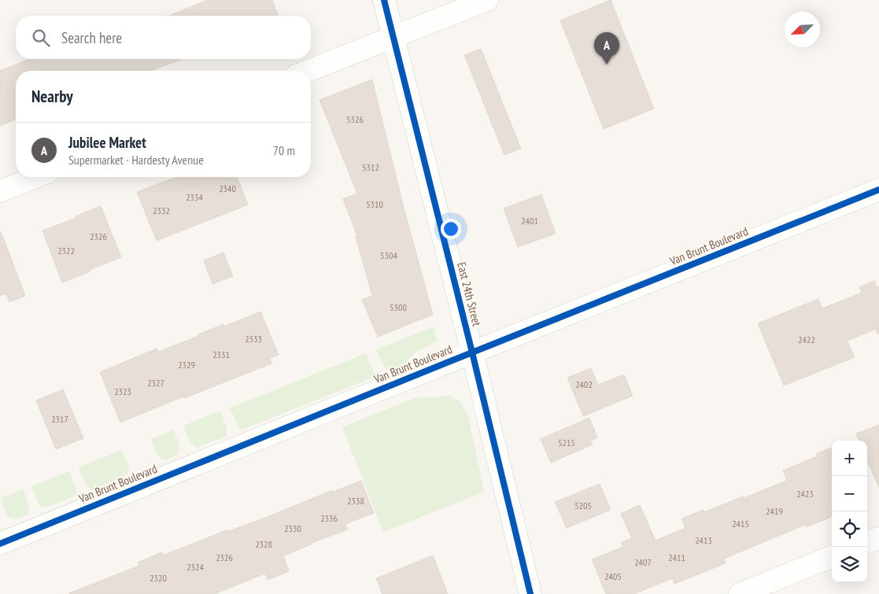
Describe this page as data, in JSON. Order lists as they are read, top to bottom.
{
  "streets": {
    "street": ["Van Brunt Boulevard", "East 24th Street"]
  },
  "crossings": [
    ["Van Brunt Boulevard", "East 24th Street"]
  ],
  "house_numbers": [
    "5326",
    "5312",
    "2340",
    "2334",
    "5310",
    "2332",
    "2401",
    "2326",
    "2322",
    "5304",
    "5300",
    "2333",
    "2422",
    "2331",
    "2329",
    "2327",
    "2402",
    "2323",
    "2317",
    "5215",
    "2423",
    "2338",
    "5205",
    "2419",
    "2336",
    "2415",
    "2330",
    "2413",
    "2328",
    "2326",
    "2411",
    "2407",
    "2324",
    "2405",
    "2320"
  ],
  "north": "bottom left",
  "page": {
    "search": "Search here",
    "pins": "A",
    "heading": "Nearby",
    "list": [
      {
        "mark": "A",
        "name": "Jubilee Market",
        "note": "Supermarket · Hardesty Avenue",
        "value": "70 m"
      }
    ],
    "map_buttons": ["+", "−"]
  }
}
